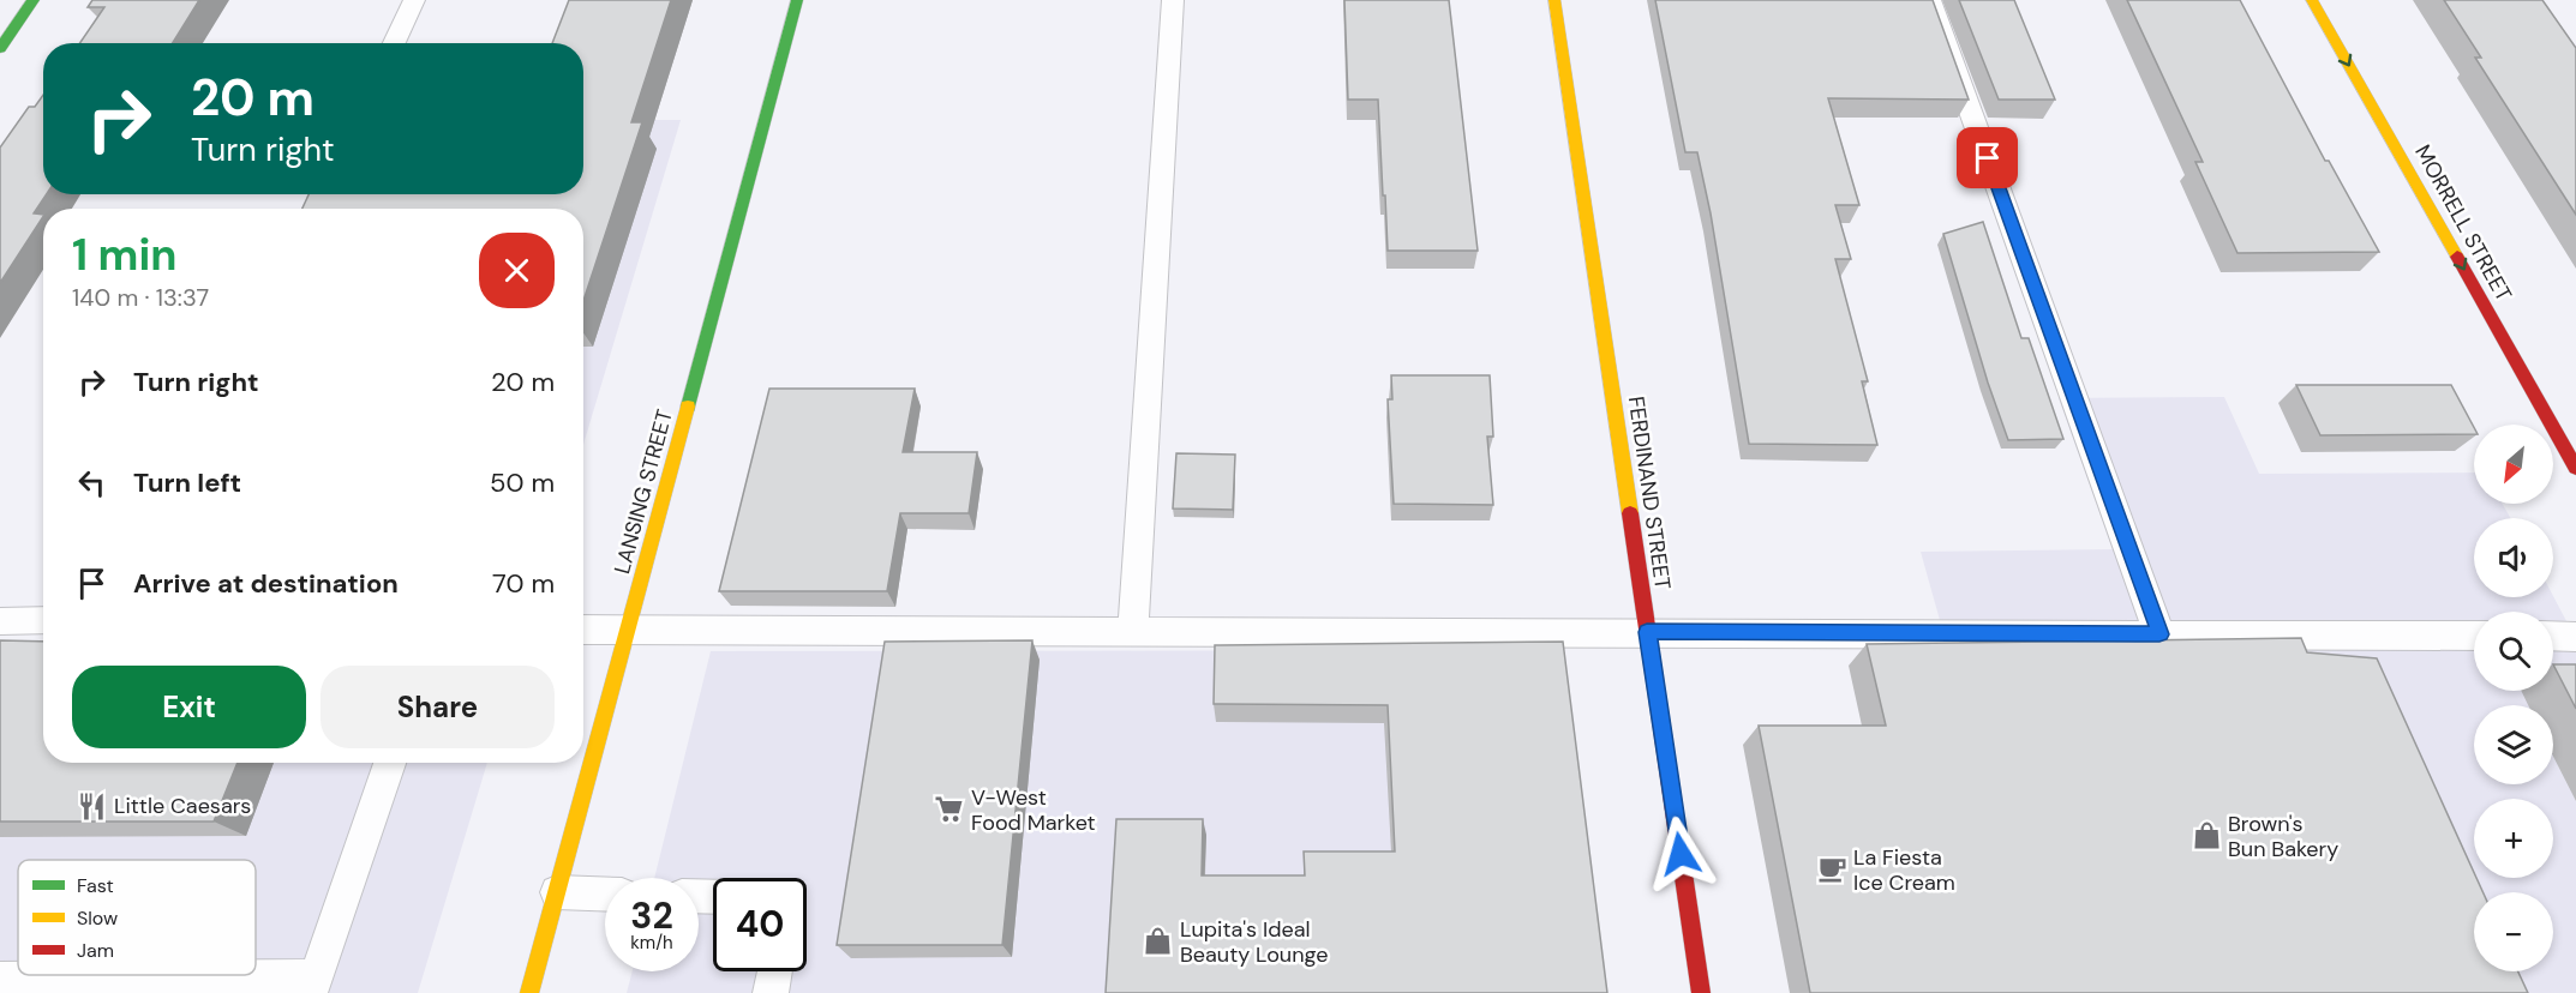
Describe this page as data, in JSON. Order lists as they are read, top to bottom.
{
  "streets": {
    "street": ["MORRELL STREET", "LANSING STREET", "FERDINAND STREET"]
  },
  "one_way": ["MORRELL STREET"],
  "places": {
    "restaurant": ["Little Caesars"],
    "supermarket": ["V-West Food Market"],
    "shop": ["Brown's Bun Bakery", "Lupita's Ideal Beauty Lounge"],
    "cafe": ["La Fiesta Ice Cream"]
  },
  "legend": ["Fast", "Slow", "Jam"],
  "north": "bottom left",
  "page": {
    "turn": ["20 m", "Turn right"],
    "heading": ["1 min", "140 m · 13:37"],
    "list": [
      {
        "name": "Turn right",
        "value": "20 m"
      },
      {
        "name": "Turn left",
        "value": "50 m"
      },
      {
        "name": "Arrive at destination",
        "value": "70 m"
      }
    ],
    "map_buttons": ["+", "−"],
    "buttons": ["Exit", "Share"],
    "speed": "32 km/h",
    "limit": "40"
  }
}
